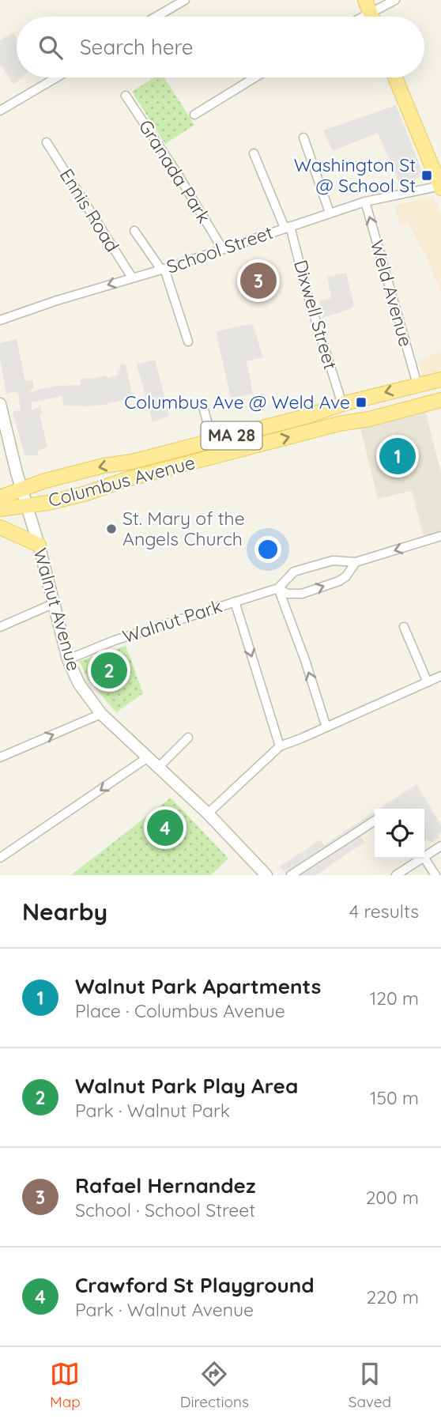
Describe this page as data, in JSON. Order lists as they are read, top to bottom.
{
  "streets": {
    "main road": ["MA 28", "Columbus Avenue"],
    "street": [
      "Granada Park",
      "Ennis Road",
      "School Street",
      "Weld Avenue",
      "Dixwell Street",
      "Walnut Avenue",
      "Walnut Park"
    ]
  },
  "crossings": [
    ["Granada Park", "School Street"],
    ["Ennis Road", "School Street"],
    ["School Street", "Weld Avenue"],
    ["School Street", "Dixwell Street"],
    ["Weld Avenue", "Columbus Avenue"],
    ["Dixwell Street", "Columbus Avenue"],
    ["MA 28", "Columbus Avenue"],
    ["MA 28", "Walnut Avenue"],
    ["Columbus Avenue", "Walnut Avenue"],
    ["Walnut Avenue", "Walnut Park"]
  ],
  "one_way": ["Weld Avenue"],
  "places": {
    "transit": ["Washington St @ School St", "Columbus Ave @ Weld Ave"],
    "other": ["St. Mary of the Angels Church"]
  },
  "page": {
    "search": "Search here",
    "pins": [
      "3",
      "1",
      "2",
      "4"
    ],
    "heading": ["Nearby", "4 results"],
    "list": [
      {
        "mark": "1",
        "name": "Walnut Park Apartments",
        "note": "Place · Columbus Avenue",
        "value": "120 m"
      },
      {
        "mark": "2",
        "name": "Walnut Park Play Area",
        "note": "Park · Walnut Park",
        "value": "150 m"
      },
      {
        "mark": "3",
        "name": "Rafael Hernandez",
        "note": "School · School Street",
        "value": "200 m"
      },
      {
        "mark": "4",
        "name": "Crawford St Playground",
        "note": "Park · Walnut Avenue",
        "value": "220 m"
      }
    ],
    "nav": ["Map", "Directions", "Saved"]
  }
}
